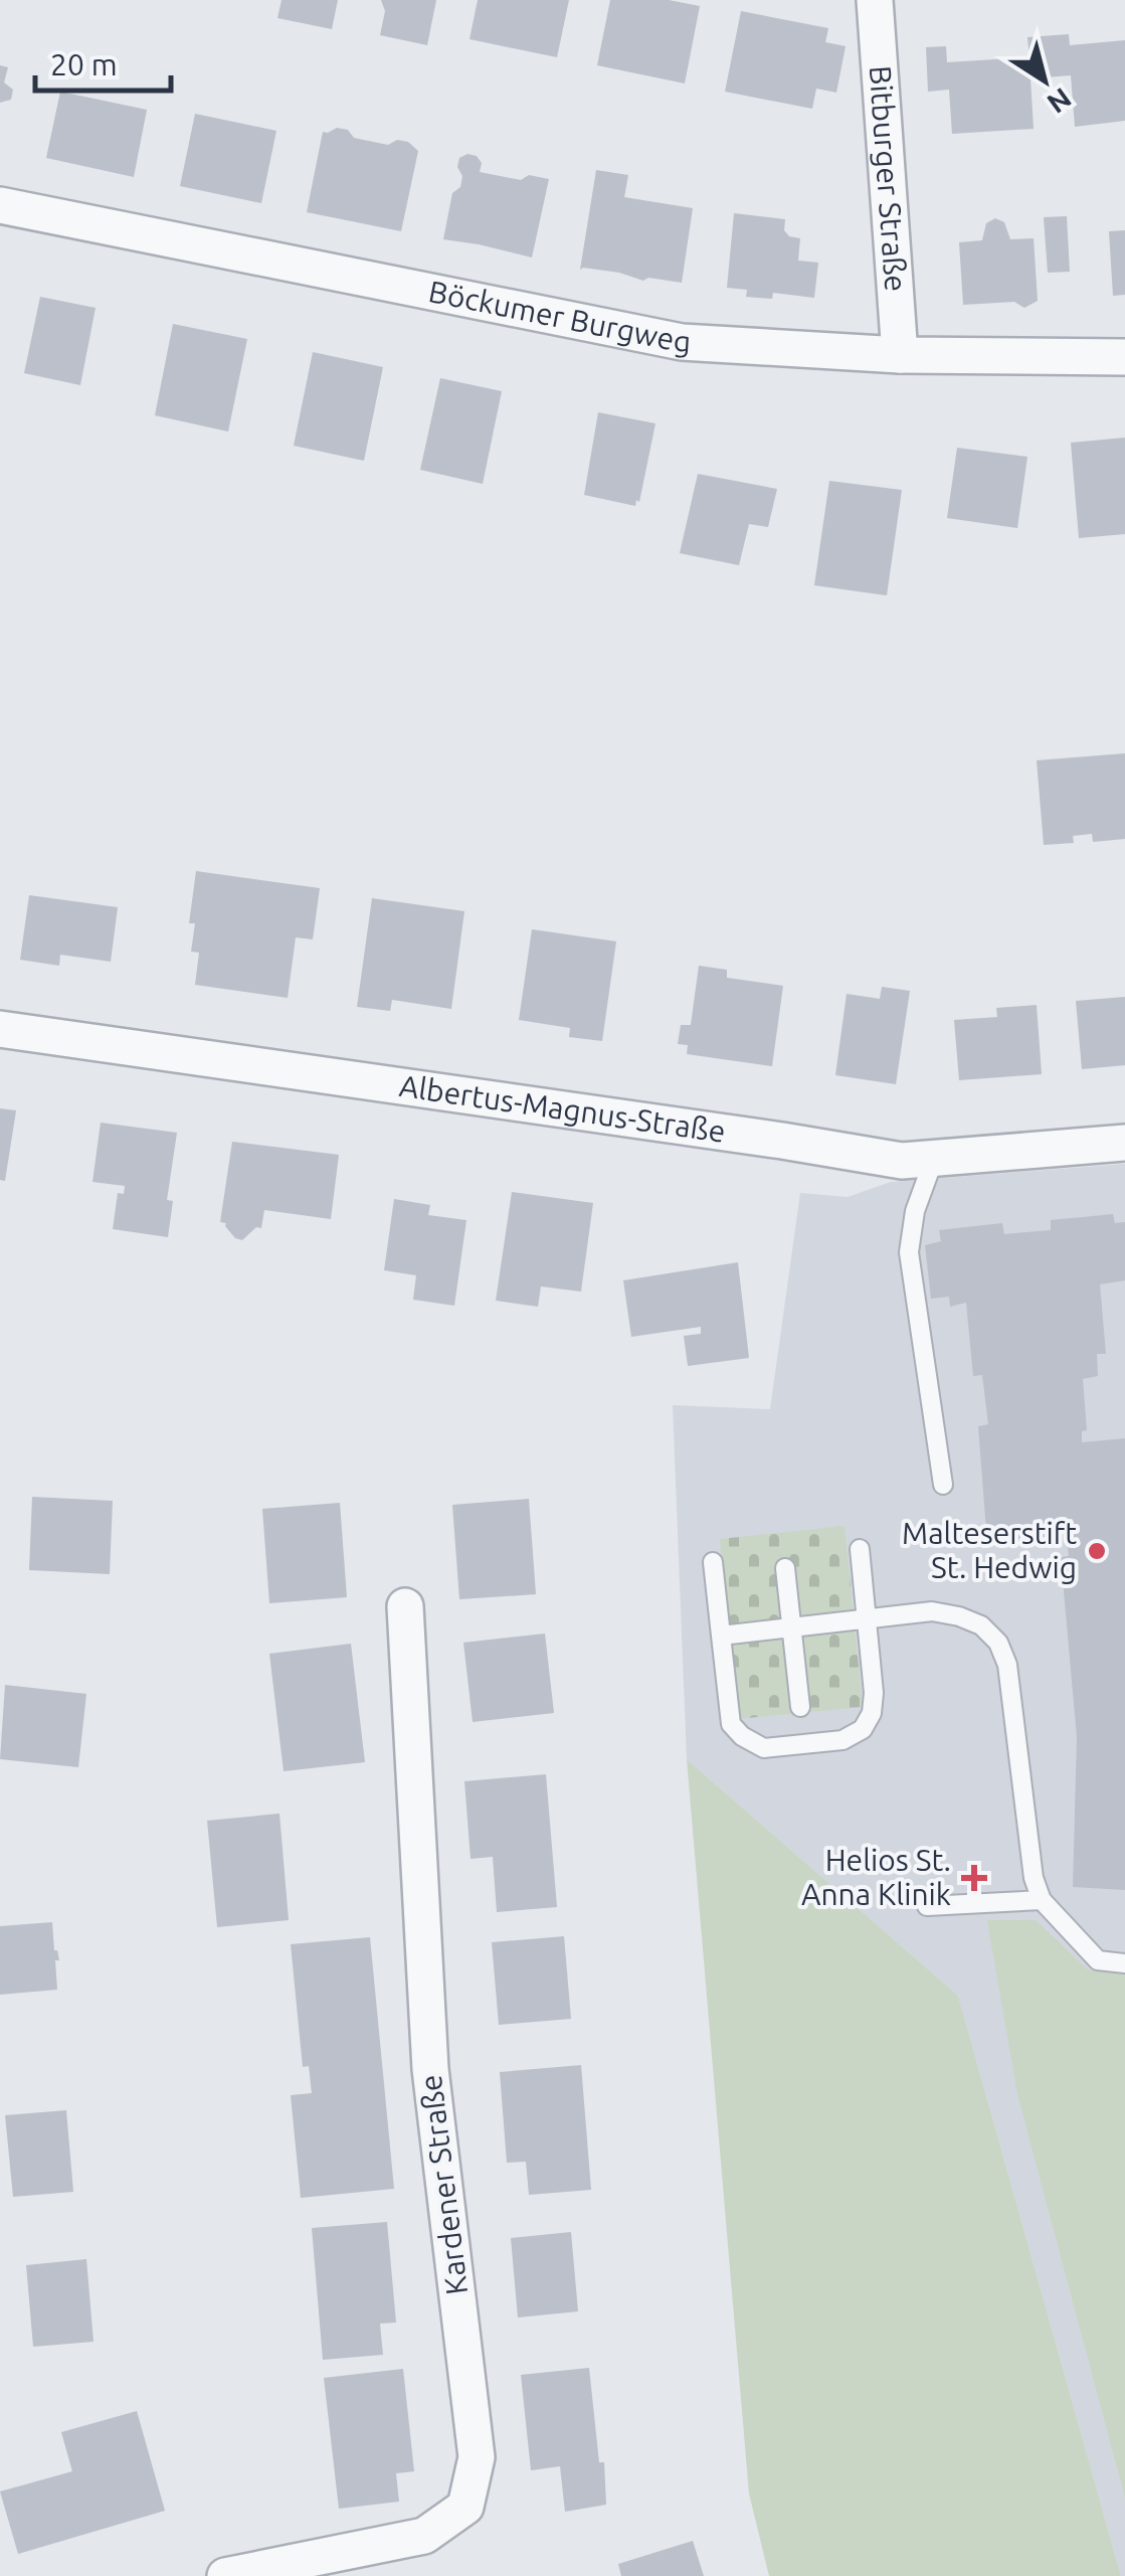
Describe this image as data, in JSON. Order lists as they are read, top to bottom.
{
  "streets": {
    "street": [
      "Bitburger Straße",
      "Böckumer Burgweg",
      "Albertus-Magnus-Straße",
      "Kardener Straße"
    ]
  },
  "crossings": [
    ["Bitburger Straße", "Böckumer Burgweg"]
  ],
  "places": {
    "other": ["Malteserstift St. Hedwig"],
    "health": ["Helios St. Anna Klinik"]
  },
  "scale_bar": "20 m",
  "north": "bottom right"
}
